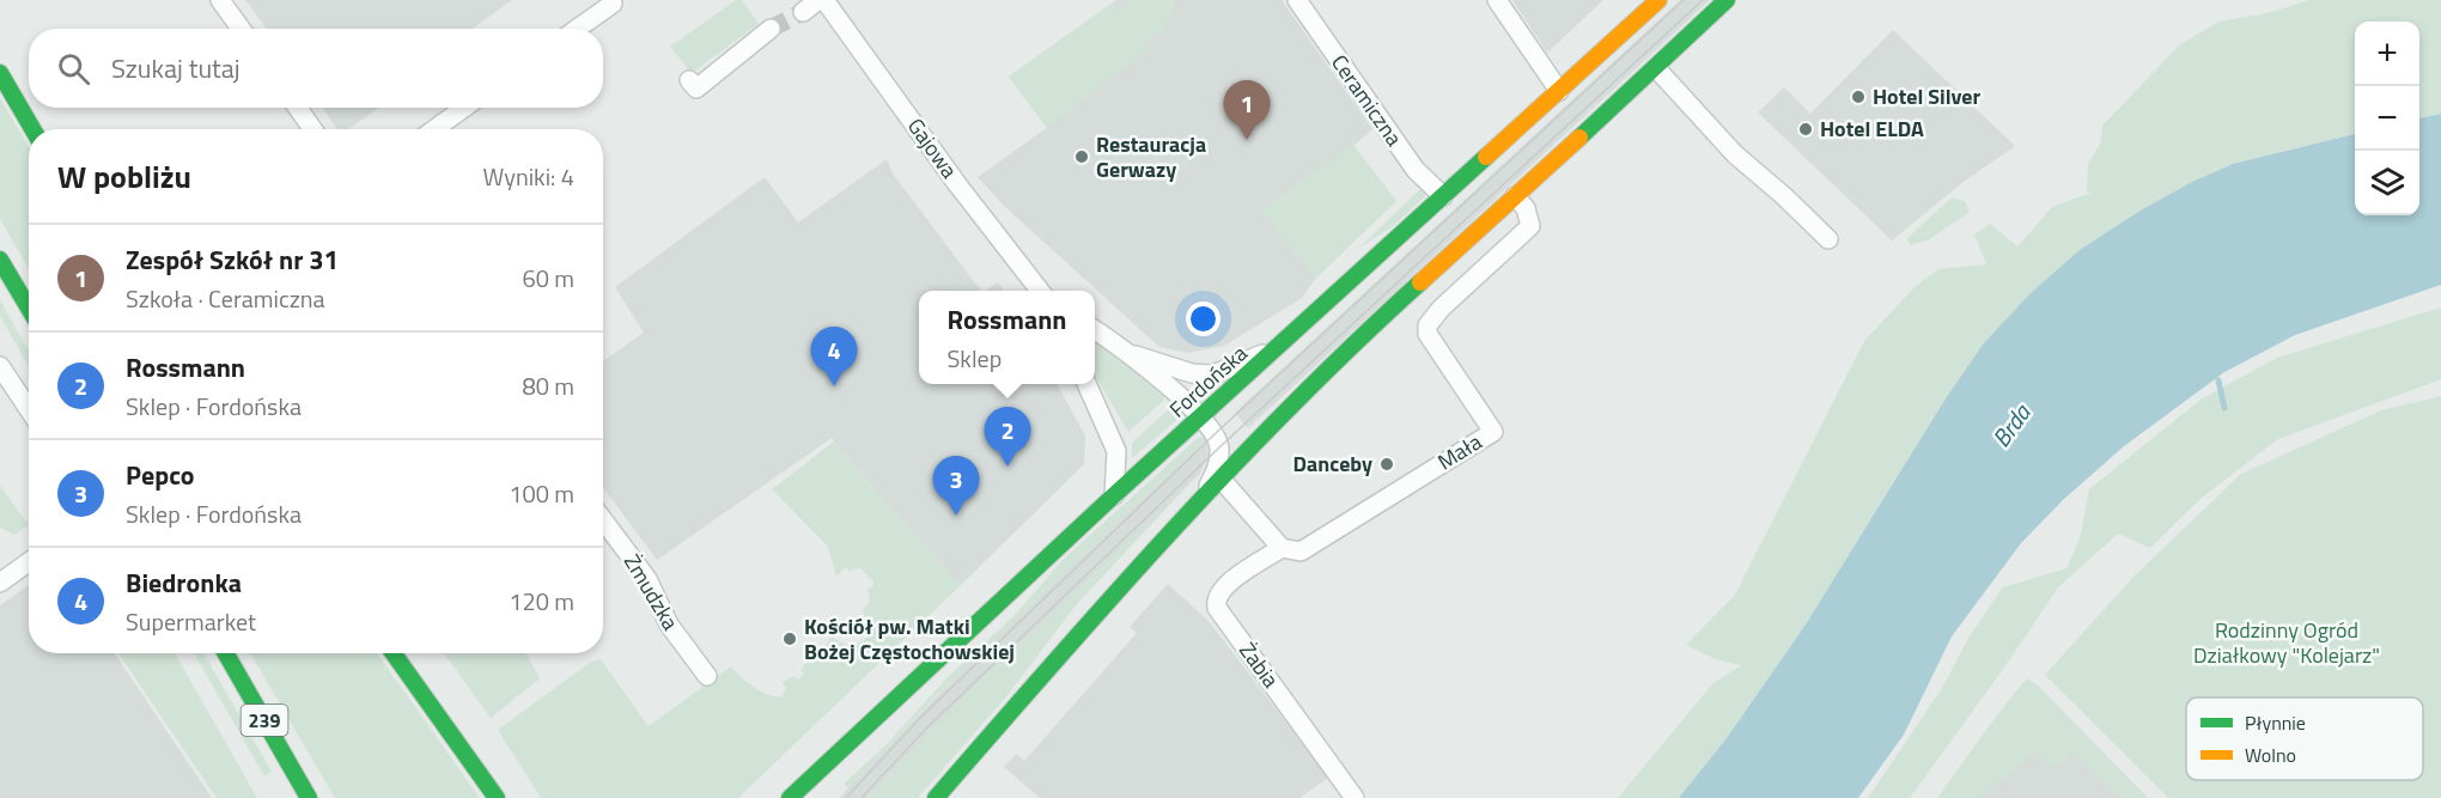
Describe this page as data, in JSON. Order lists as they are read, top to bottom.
{
  "streets": {
    "main road": ["Fordońska", "239"],
    "street": [
      "Ceramiczna",
      "Gajowa",
      "Mała",
      "Żmudzka",
      "Żabia"
    ]
  },
  "crossings": [
    ["Ceramiczna", "Fordońska"],
    ["Mała", "Żabia"]
  ],
  "water": ["Brda"],
  "parks": ["Rodzinny Ogród Działkowy \"Kolejarz\""],
  "places": [
    "Hotel Silver",
    "Hotel ELDA",
    "Restauracja Gerwazy",
    "Danceby",
    "Kościół pw. Matki Bożej Częstochowskiej"
  ],
  "legend": ["Płynnie", "Wolno"],
  "page": {
    "map_buttons": ["+", "−"],
    "search": "Szukaj tutaj",
    "pins": [
      "1",
      "4",
      "2",
      "3"
    ],
    "heading": ["W pobliżu", "Wyniki: 4"],
    "list": [
      {
        "mark": "1",
        "name": "Zespół Szkół nr 31",
        "note": "Szkoła · Ceramiczna",
        "value": "60 m"
      },
      {
        "mark": "2",
        "name": "Rossmann",
        "note": "Sklep · Fordońska",
        "value": "80 m"
      },
      {
        "mark": "3",
        "name": "Pepco",
        "note": "Sklep · Fordońska",
        "value": "100 m"
      },
      {
        "mark": "4",
        "name": "Biedronka",
        "note": "Supermarket",
        "value": "120 m"
      }
    ],
    "popup": ["Rossmann", "Sklep"]
  }
}
